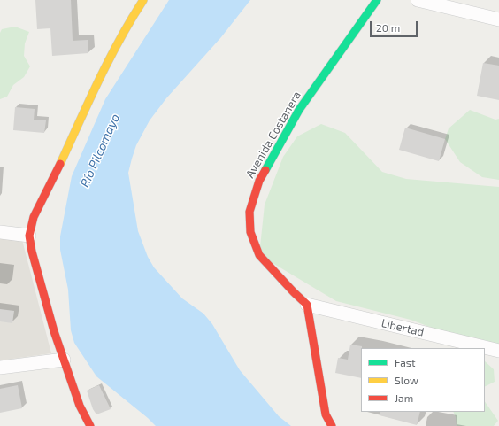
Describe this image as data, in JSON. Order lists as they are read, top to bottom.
{
  "streets": {
    "street": ["Avenida Costanera", "Libertad"]
  },
  "crossings": [
    ["Avenida Costanera", "Libertad"]
  ],
  "water": ["Río Pilcomayo"],
  "legend": ["Fast", "Slow", "Jam"],
  "scale_bar": "20 m"
}
